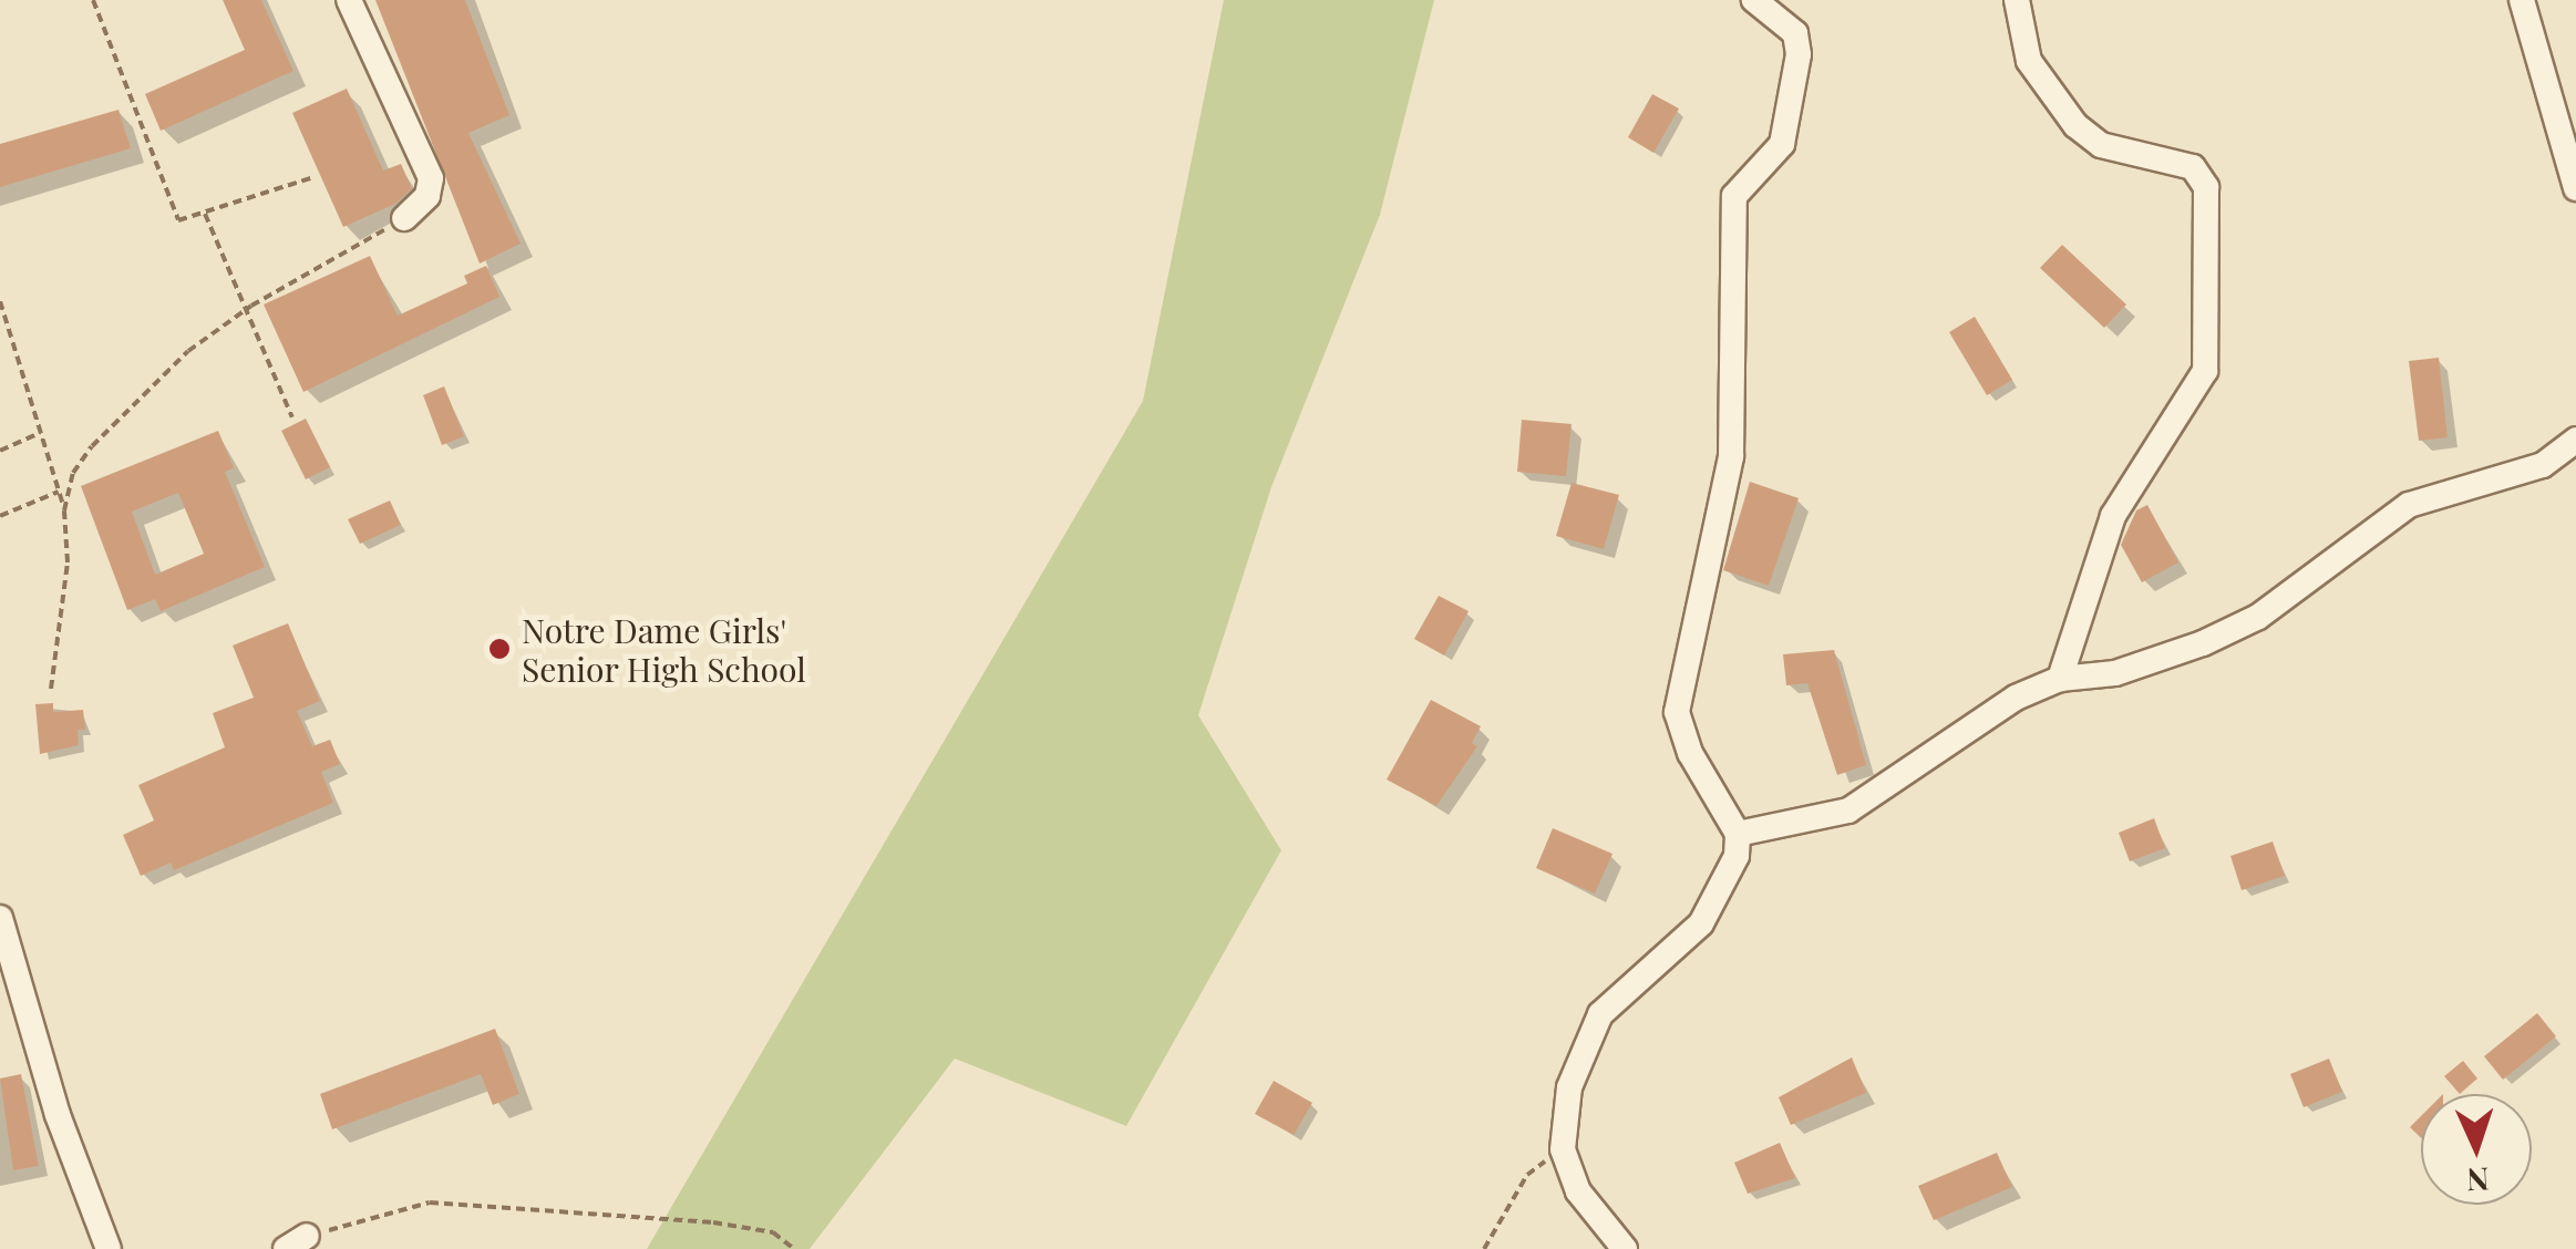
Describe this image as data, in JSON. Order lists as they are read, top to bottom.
{
  "places": ["Notre Dame Girls' Senior High School"],
  "north": "bottom"
}
